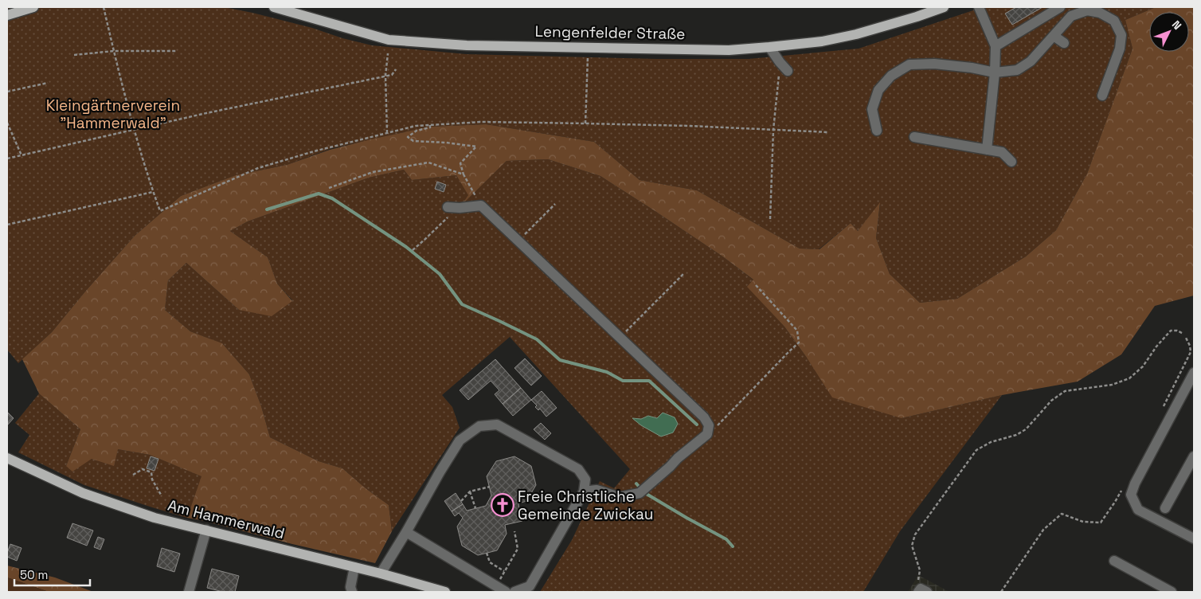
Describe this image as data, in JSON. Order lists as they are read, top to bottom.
{
  "streets": {
    "main road": ["Lengenfelder Straße", "Am Hammerwald"]
  },
  "parks": ["Kleingärtnerverein \"Hammerwald\""],
  "places": {
    "church": ["Freie Christliche Gemeinde Zwickau"]
  },
  "scale_bar": "50 m",
  "north": "top right"
}
